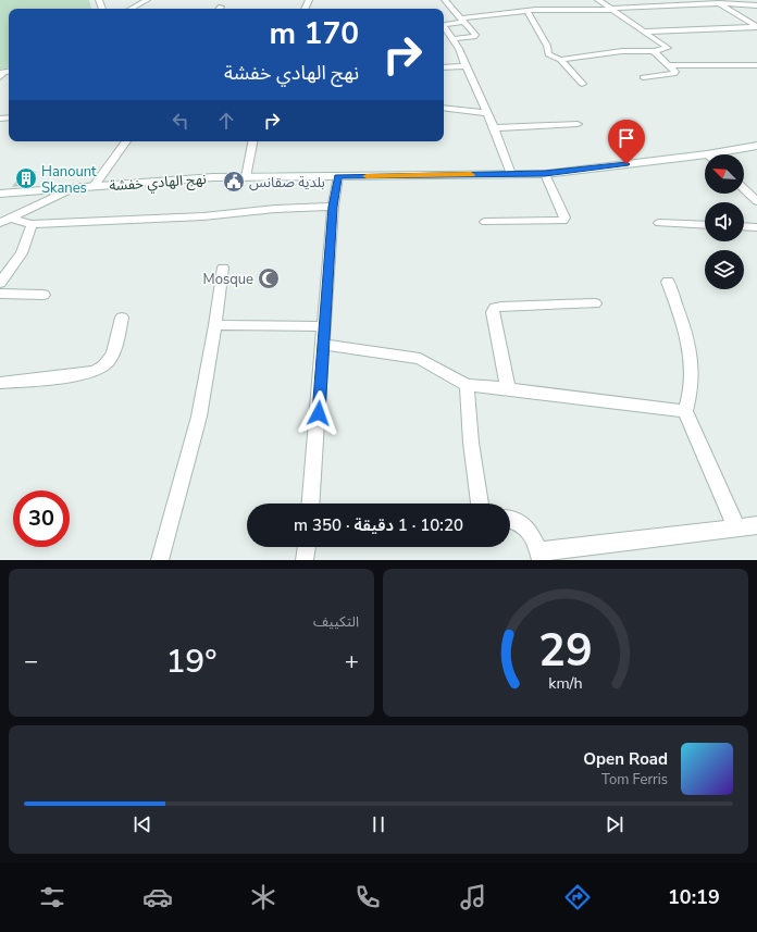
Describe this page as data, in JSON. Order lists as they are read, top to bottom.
{
  "streets": {
    "main road": ["نهج الهادي خفشة"]
  },
  "places": {
    "building": ["Hanount Skanes"],
    "public building": ["بلدية صقانس"],
    "mosque": ["Mosque"]
  },
  "north": "top left",
  "page": {
    "turn": ["170 m", "نهج الهادي خفشة"],
    "limit": "30",
    "trip": "10:20 · 1 دقيقة · 350 m",
    "tile": "التكييف",
    "heat": ["−", "19°", "+"],
    "song": ["Open Road", "Tom Ferris"],
    "tabs": "10:19",
    "gauge": ["29", "km/h"]
  }
}
